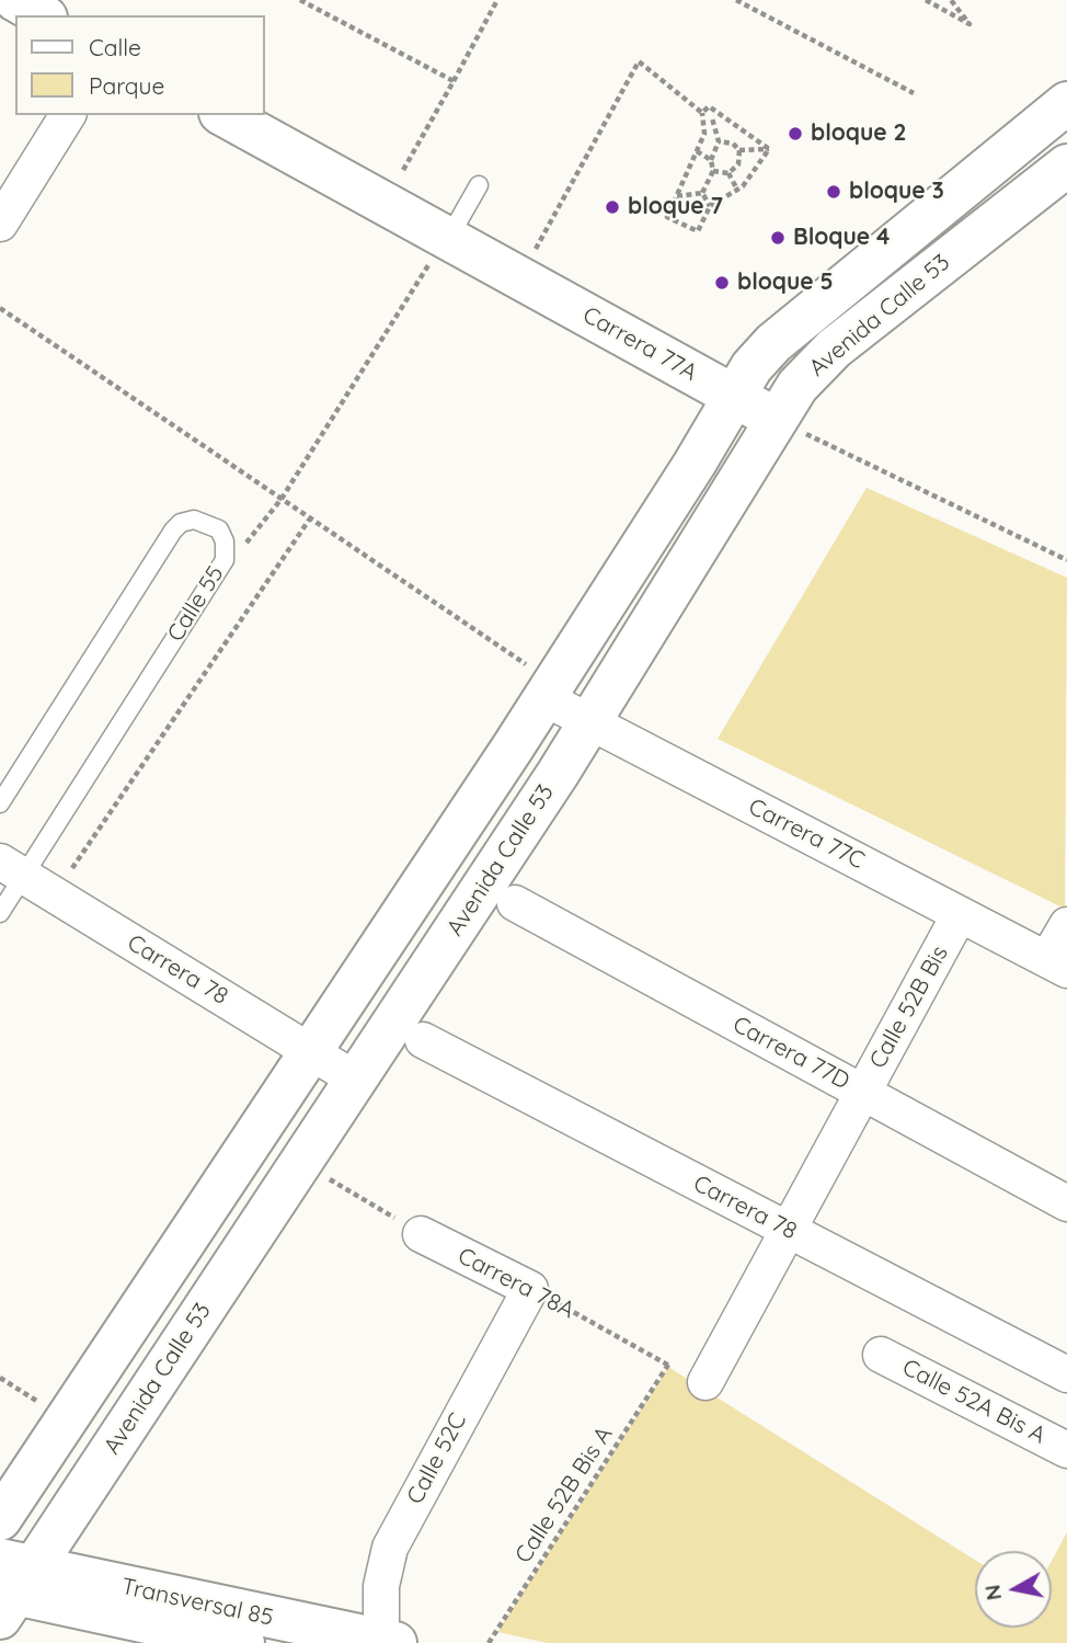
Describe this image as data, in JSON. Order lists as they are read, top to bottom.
{
  "streets": {
    "street": [
      "Avenida Calle 53",
      "Carrera 77A",
      "Carrera 77C",
      "Carrera 78",
      "Calle 52B Bis",
      "Carrera 77D",
      "Carrera 78A",
      "Calle 52A Bis A",
      "Calle 52C",
      "Transversal 85"
    ],
    "lane": ["Calle 55"],
    "path": ["Calle 52B Bis A"]
  },
  "crossings": [
    ["Avenida Calle 53", "Carrera 77A"],
    ["Avenida Calle 53", "Carrera 77C"],
    ["Avenida Calle 53", "Carrera 78"],
    ["Avenida Calle 53", "Transversal 85"],
    ["Calle 55", "Carrera 78"],
    ["Carrera 77C", "Calle 52B Bis"],
    ["Carrera 78", "Calle 52B Bis"],
    ["Calle 52B Bis", "Carrera 77D"],
    ["Calle 52B Bis", "Carrera 78A"],
    ["Carrera 78A", "Calle 52C"],
    ["Carrera 78A", "Calle 52B Bis A"],
    ["Calle 52C", "Transversal 85"]
  ],
  "places": [
    "bloque 2",
    "bloque 3",
    "bloque 7",
    "Bloque 4",
    "bloque 5"
  ],
  "legend": ["Calle", "Parque"],
  "north": "left"
}
